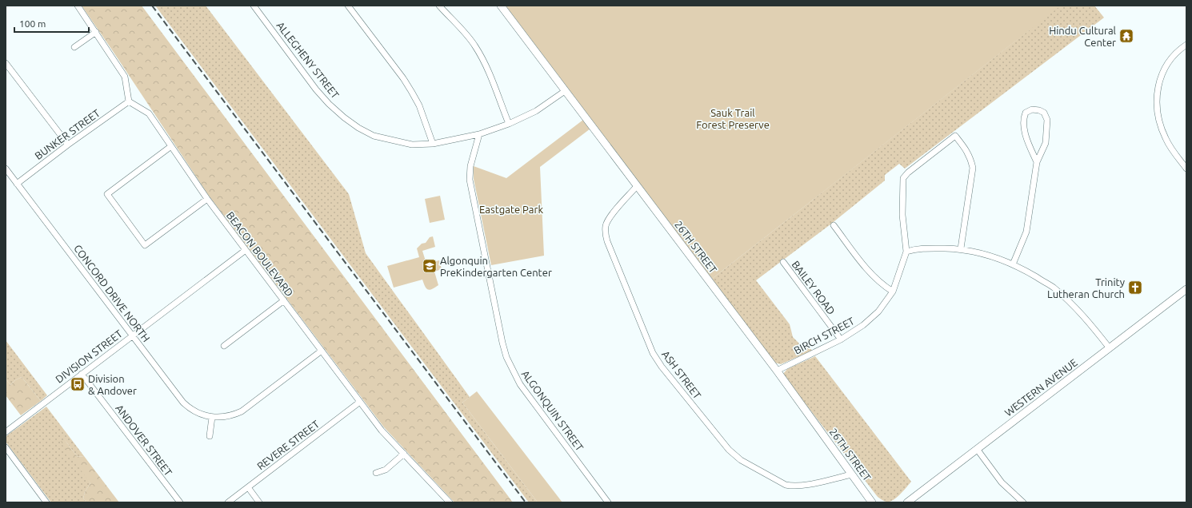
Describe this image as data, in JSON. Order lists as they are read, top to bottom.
{
  "streets": {
    "street": [
      "ALLEGHENY STREET",
      "BUNKER STREET",
      "26TH STREET",
      "BEACON BOULEVARD",
      "BAILEY ROAD",
      "CONCORD DRIVE NORTH",
      "BIRCH STREET",
      "DIVISION STREET",
      "ASH STREET",
      "WESTERN AVENUE",
      "ALGONQUIN STREET",
      "ANDOVER STREET",
      "REVERE STREET"
    ]
  },
  "crossings": [
    ["ALLEGHENY STREET", "26TH STREET"],
    ["ALLEGHENY STREET", "ALGONQUIN STREET"],
    ["BUNKER STREET", "BEACON BOULEVARD"],
    ["BUNKER STREET", "CONCORD DRIVE NORTH"],
    ["26TH STREET", "BIRCH STREET"],
    ["26TH STREET", "ASH STREET"],
    ["BEACON BOULEVARD", "CONCORD DRIVE NORTH"],
    ["BEACON BOULEVARD", "DIVISION STREET"],
    ["BEACON BOULEVARD", "REVERE STREET"],
    ["BAILEY ROAD", "BIRCH STREET"],
    ["CONCORD DRIVE NORTH", "DIVISION STREET"],
    ["DIVISION STREET", "ANDOVER STREET"]
  ],
  "parks": ["Sauk Trail Forest Preserve", "Eastgate Park"],
  "places": {
    "temple": ["Hindu Cultural Center"],
    "school or university": ["Algonquin PreKindergarten Center"],
    "church": ["Trinity Lutheran Church"],
    "bus stop": ["Division & Andover"]
  },
  "scale_bar": "100 m"
}
